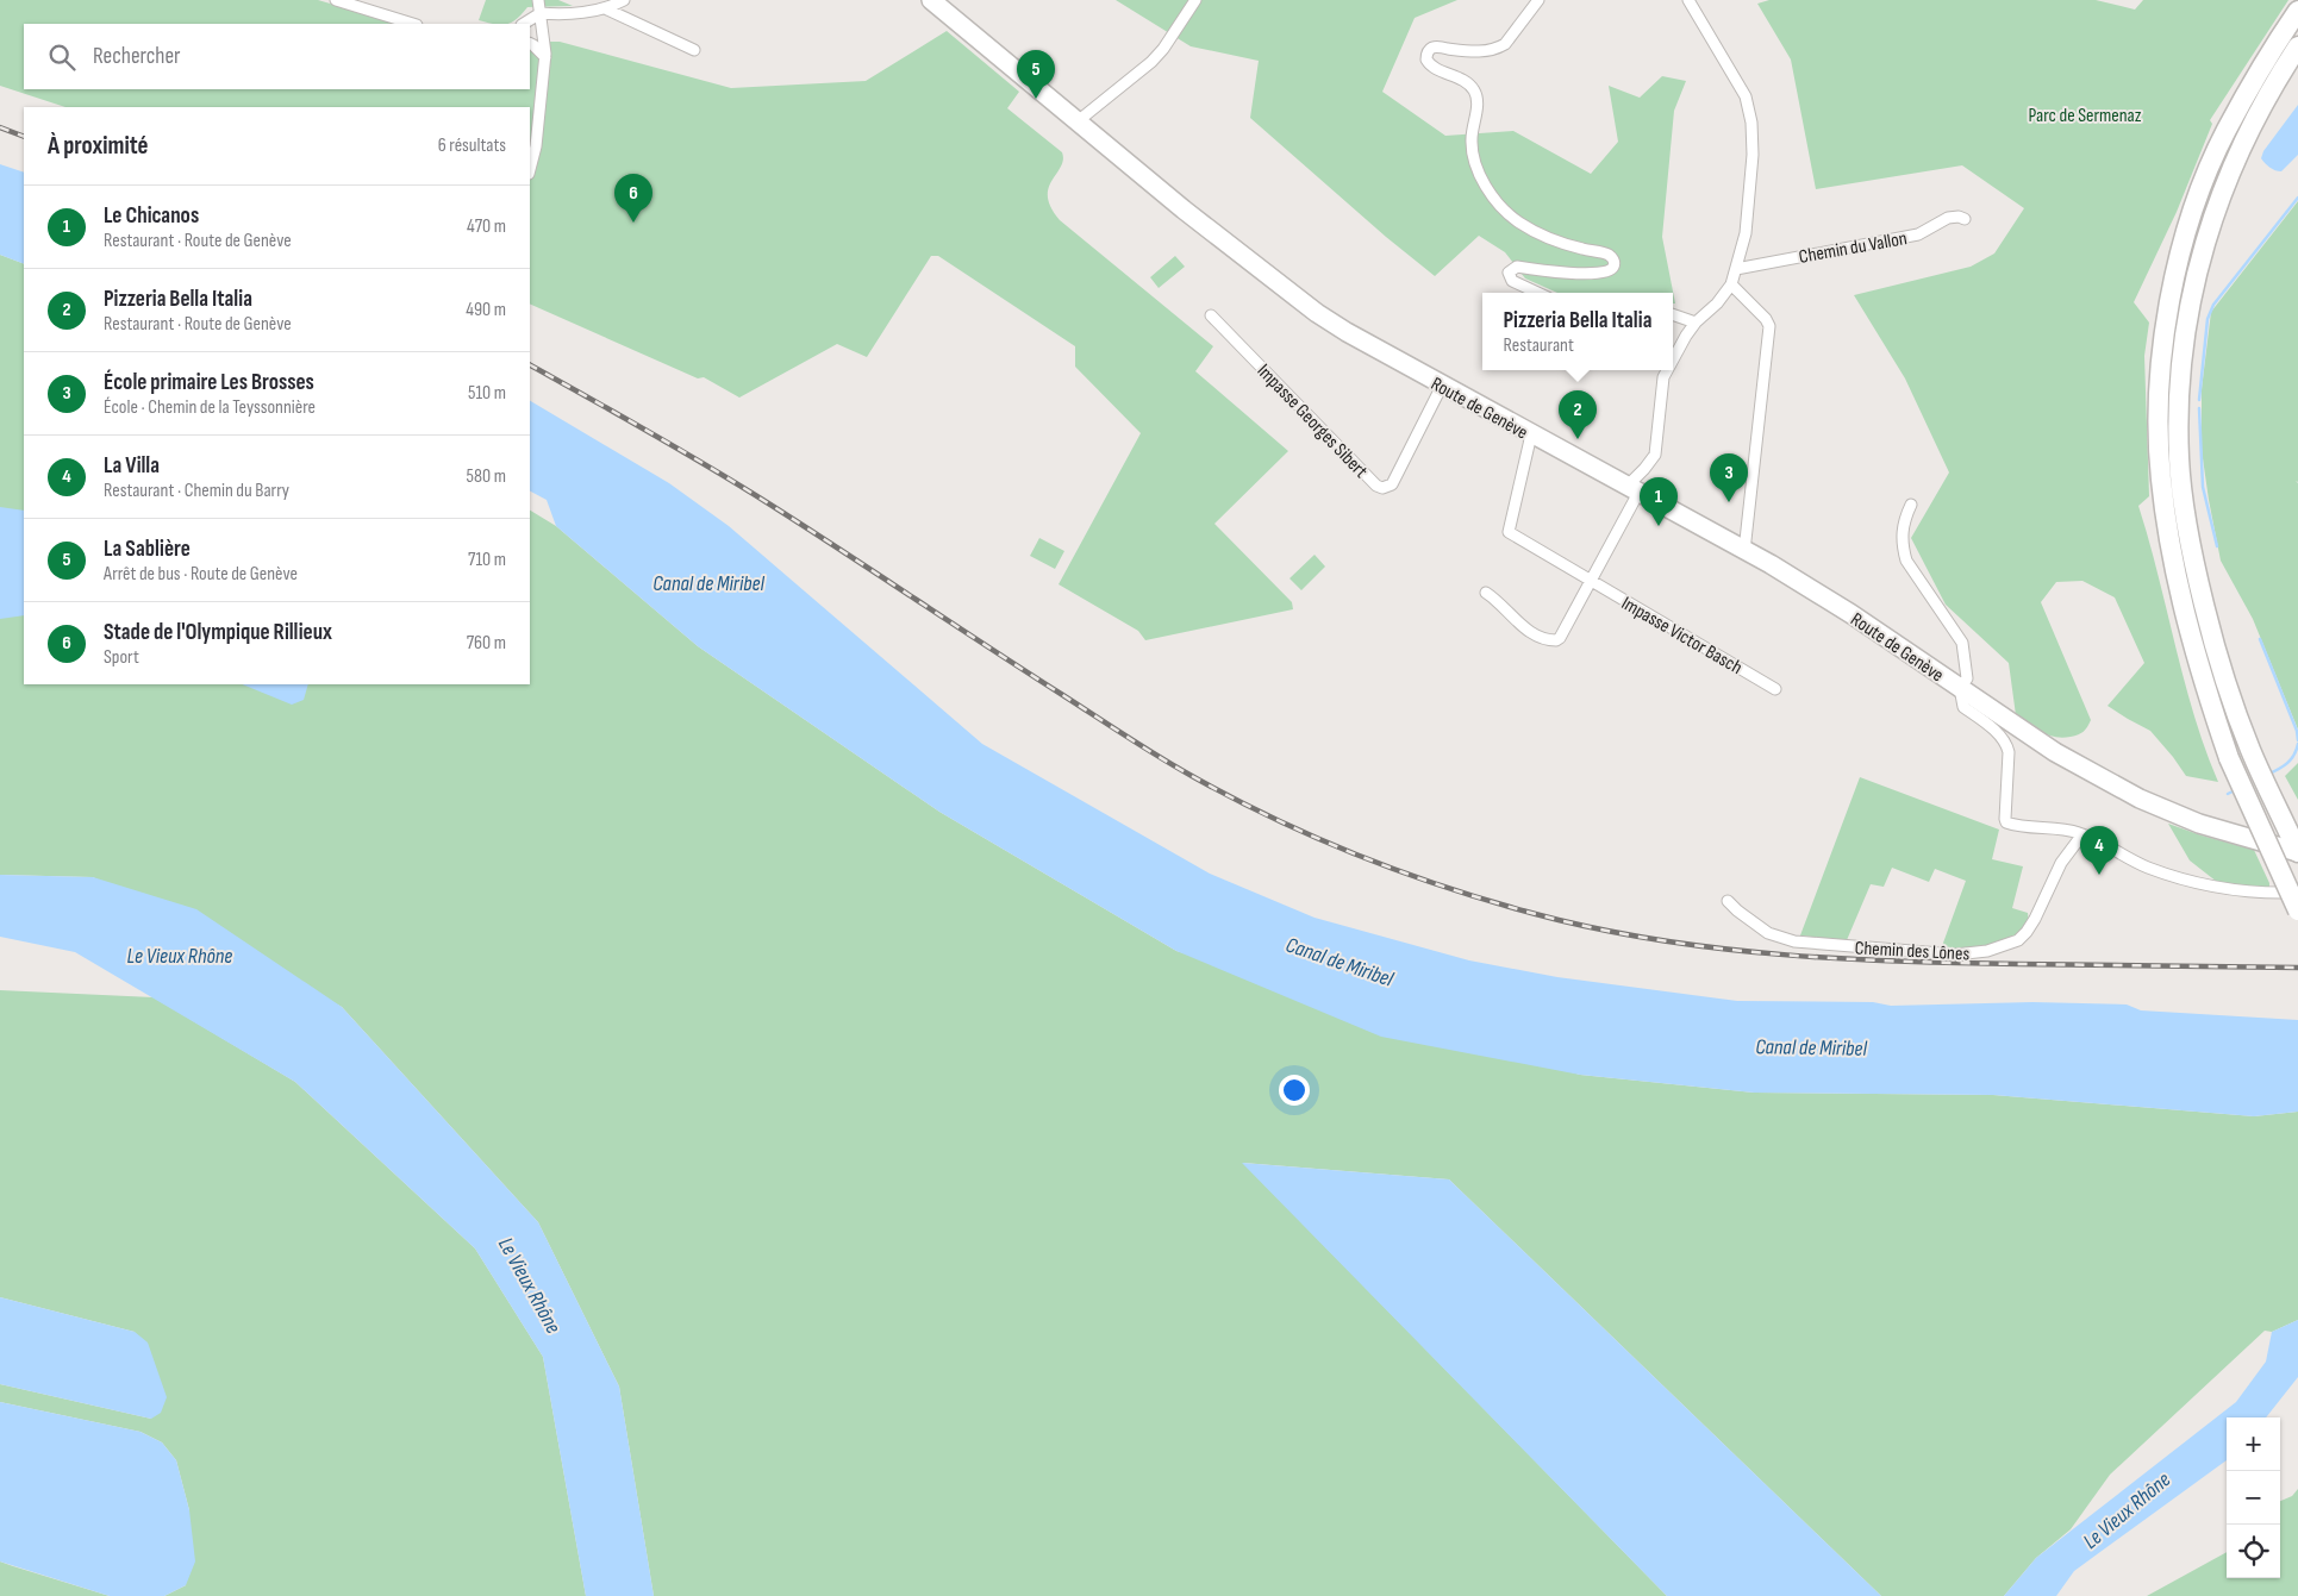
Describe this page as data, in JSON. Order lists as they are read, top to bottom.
{
  "streets": {
    "main road": ["Route de Genève"],
    "street": [
      "Chemin du Vallon",
      "Impasse Georges Sibert",
      "Impasse Victor Basch",
      "Chemin des Lônes"
    ]
  },
  "crossings": [
    ["Route de Genève", "Impasse Georges Sibert"],
    ["Route de Genève", "Impasse Victor Basch"]
  ],
  "water": ["Canal de Miribel", "Le Vieux Rhône"],
  "parks": ["Parc de Sermenaz"],
  "page": {
    "search": "Rechercher",
    "pins": [
      "5",
      "6",
      "2",
      "3",
      "1",
      "4"
    ],
    "heading": ["À proximité", "6 résultats"],
    "list": [
      {
        "mark": "1",
        "name": "Le Chicanos",
        "note": "Restaurant · Route de Genève",
        "value": "470 m"
      },
      {
        "mark": "2",
        "name": "Pizzeria Bella Italia",
        "note": "Restaurant · Route de Genève",
        "value": "490 m"
      },
      {
        "mark": "3",
        "name": "École primaire Les Brosses",
        "note": "École · Chemin de la Teyssonnière",
        "value": "510 m"
      },
      {
        "mark": "4",
        "name": "La Villa",
        "note": "Restaurant · Chemin du Barry",
        "value": "580 m"
      },
      {
        "mark": "5",
        "name": "La Sablière",
        "note": "Arrêt de bus · Route de Genève",
        "value": "710 m"
      },
      {
        "mark": "6",
        "name": "Stade de l'Olympique Rillieux",
        "note": "Sport",
        "value": "760 m"
      }
    ],
    "popup": ["Pizzeria Bella Italia", "Restaurant"],
    "map_buttons": ["+", "−"]
  }
}
